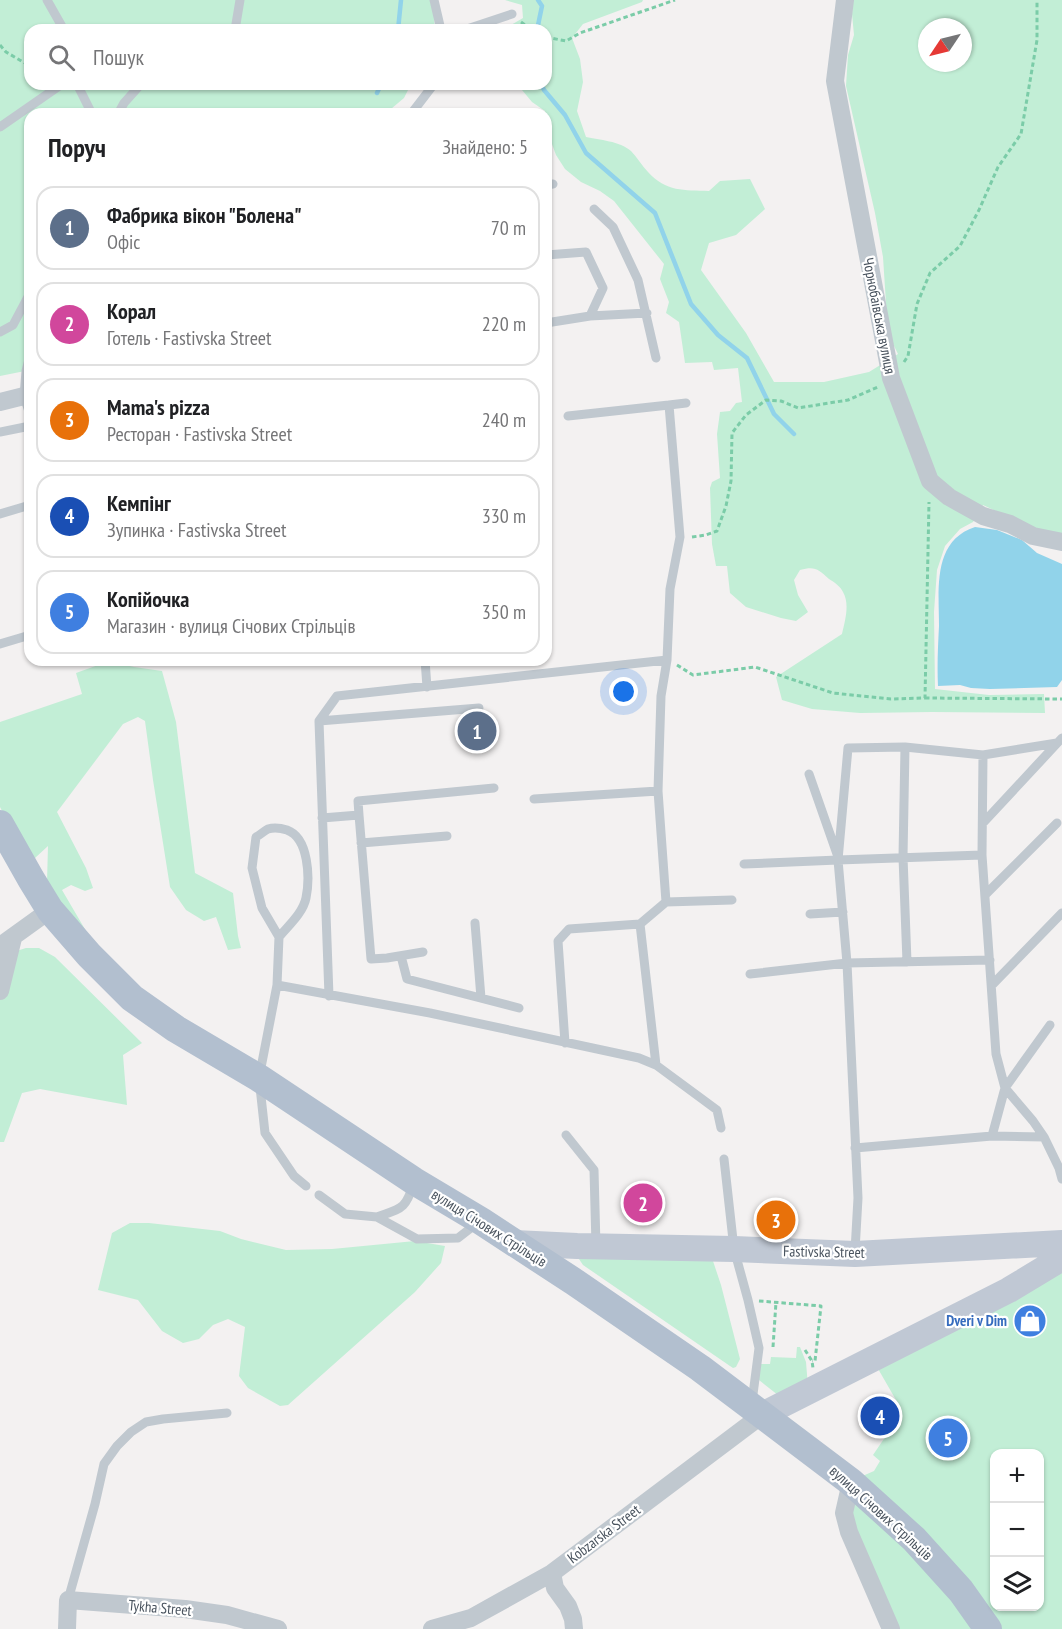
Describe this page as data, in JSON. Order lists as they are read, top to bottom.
{
  "streets": {
    "main road": ["вулиця Січових Стрільців", "Fastivska Street"],
    "street": ["Чорнобаївська вулиця", "Kobzarska Street", "Tykha Street"]
  },
  "crossings": [
    ["вулиця Січових Стрільців", "Fastivska Street"],
    ["вулиця Січових Стрільців", "Kobzarska Street"]
  ],
  "places": {
    "shop": ["Dveri v Dim"]
  },
  "north": "bottom left",
  "page": {
    "search": "Пошук",
    "heading": ["Поруч", "Знайдено: 5"],
    "list": [
      {
        "mark": "1",
        "name": "Фабрика вікон \"Болена\"",
        "note": "Офіс",
        "value": "70 m"
      },
      {
        "mark": "2",
        "name": "Корал",
        "note": "Готель · Fastivska Street",
        "value": "220 m"
      },
      {
        "mark": "3",
        "name": "Mama's pizza",
        "note": "Ресторан · Fastivska Street",
        "value": "240 m"
      },
      {
        "mark": "4",
        "name": "Кемпінг",
        "note": "Зупинка · Fastivska Street",
        "value": "330 m"
      },
      {
        "mark": "5",
        "name": "Копійочка",
        "note": "Магазин · вулиця Січових Стрільців",
        "value": "350 m"
      }
    ],
    "pins": [
      "1",
      "2",
      "3",
      "4",
      "5"
    ],
    "map_buttons": ["+", "−"]
  }
}
